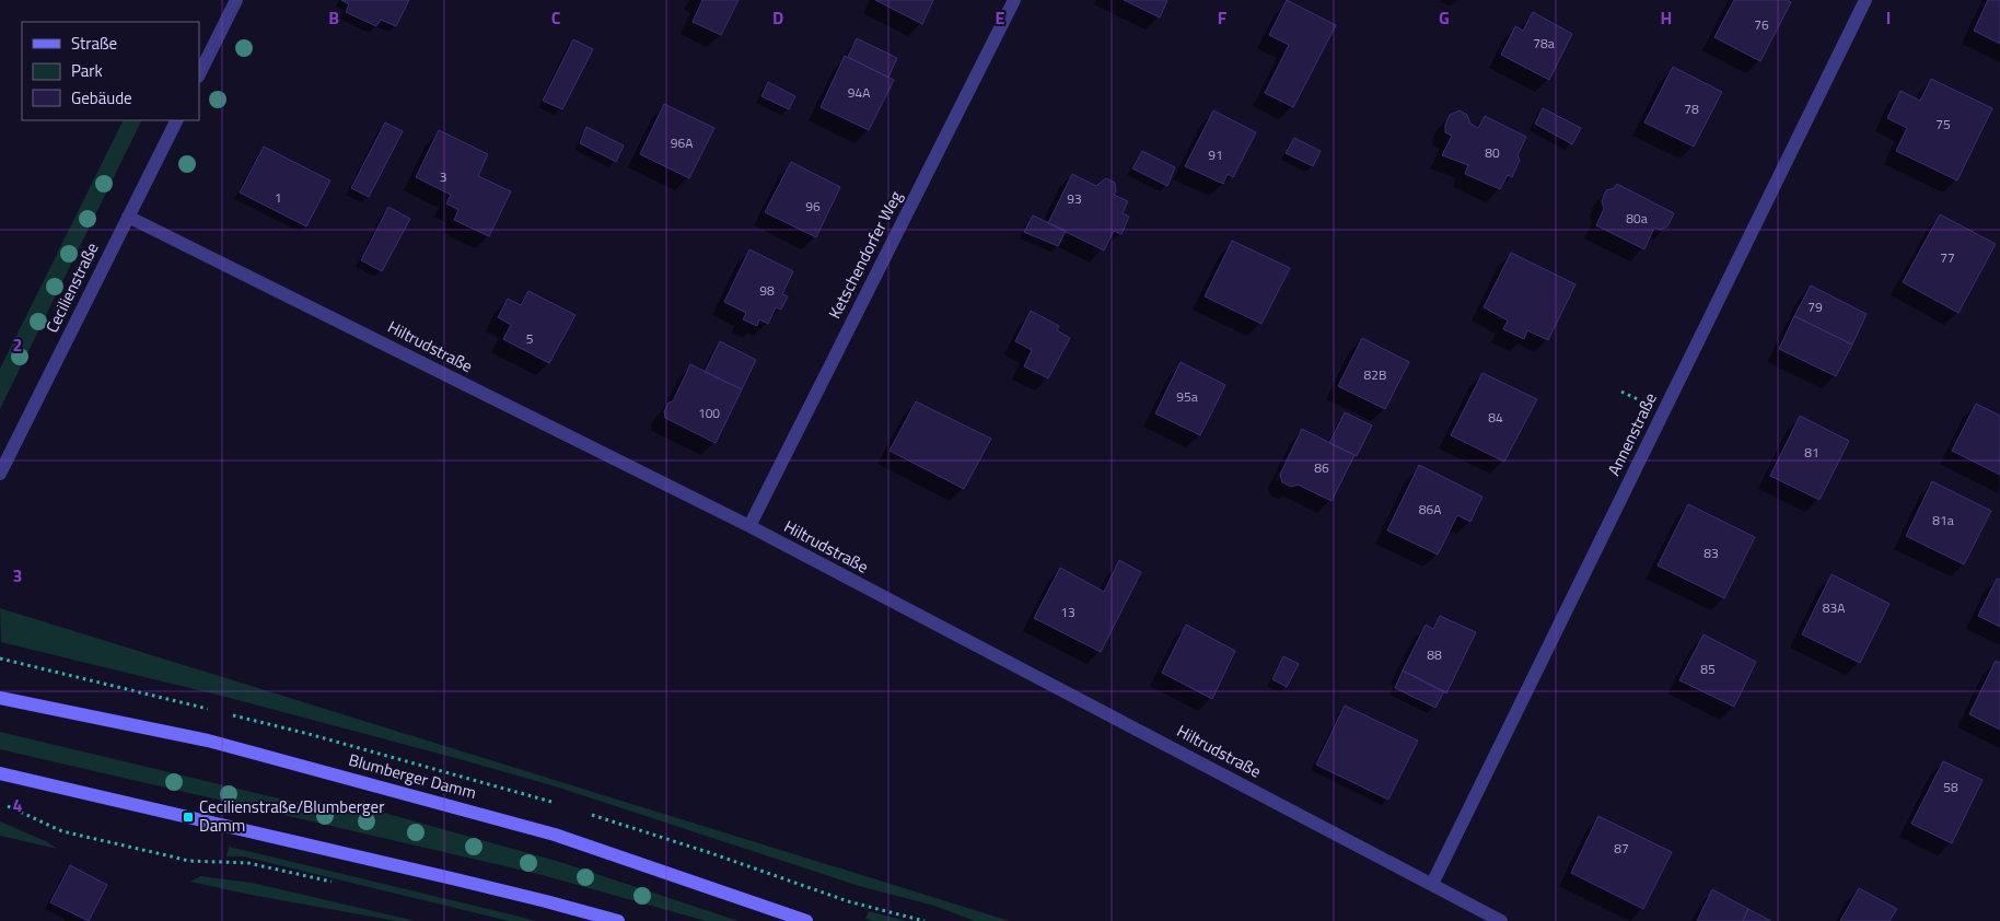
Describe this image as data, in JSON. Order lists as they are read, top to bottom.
{
  "streets": {
    "main road": ["Blumberger Damm"],
    "street": [
      "Ketschendorfer Weg",
      "Cecilienstraße",
      "Hiltrudstraße",
      "Annenstraße"
    ]
  },
  "crossings": [
    ["Ketschendorfer Weg", "Hiltrudstraße"],
    ["Cecilienstraße", "Hiltrudstraße"],
    ["Hiltrudstraße", "Annenstraße"]
  ],
  "places": {
    "transit": ["Cecilienstraße/Blumberger Damm"]
  },
  "house_numbers": [
    "76",
    "78a",
    "94A",
    "78",
    "75",
    "96A",
    "80",
    "91",
    "3",
    "1",
    "93",
    "96",
    "80a",
    "77",
    "98",
    "79",
    "5",
    "82B",
    "95a",
    "100",
    "84",
    "81",
    "86",
    "86A",
    "81a",
    "83",
    "83A",
    "13",
    "88",
    "85",
    "58",
    "87"
  ],
  "legend": ["Straße", "Park", "Gebäude"],
  "grid": {
    "columns": [
      "B",
      "C",
      "D",
      "E",
      "F",
      "G",
      "H",
      "I"
    ],
    "rows": ["2", "3", "4"]
  }
}
